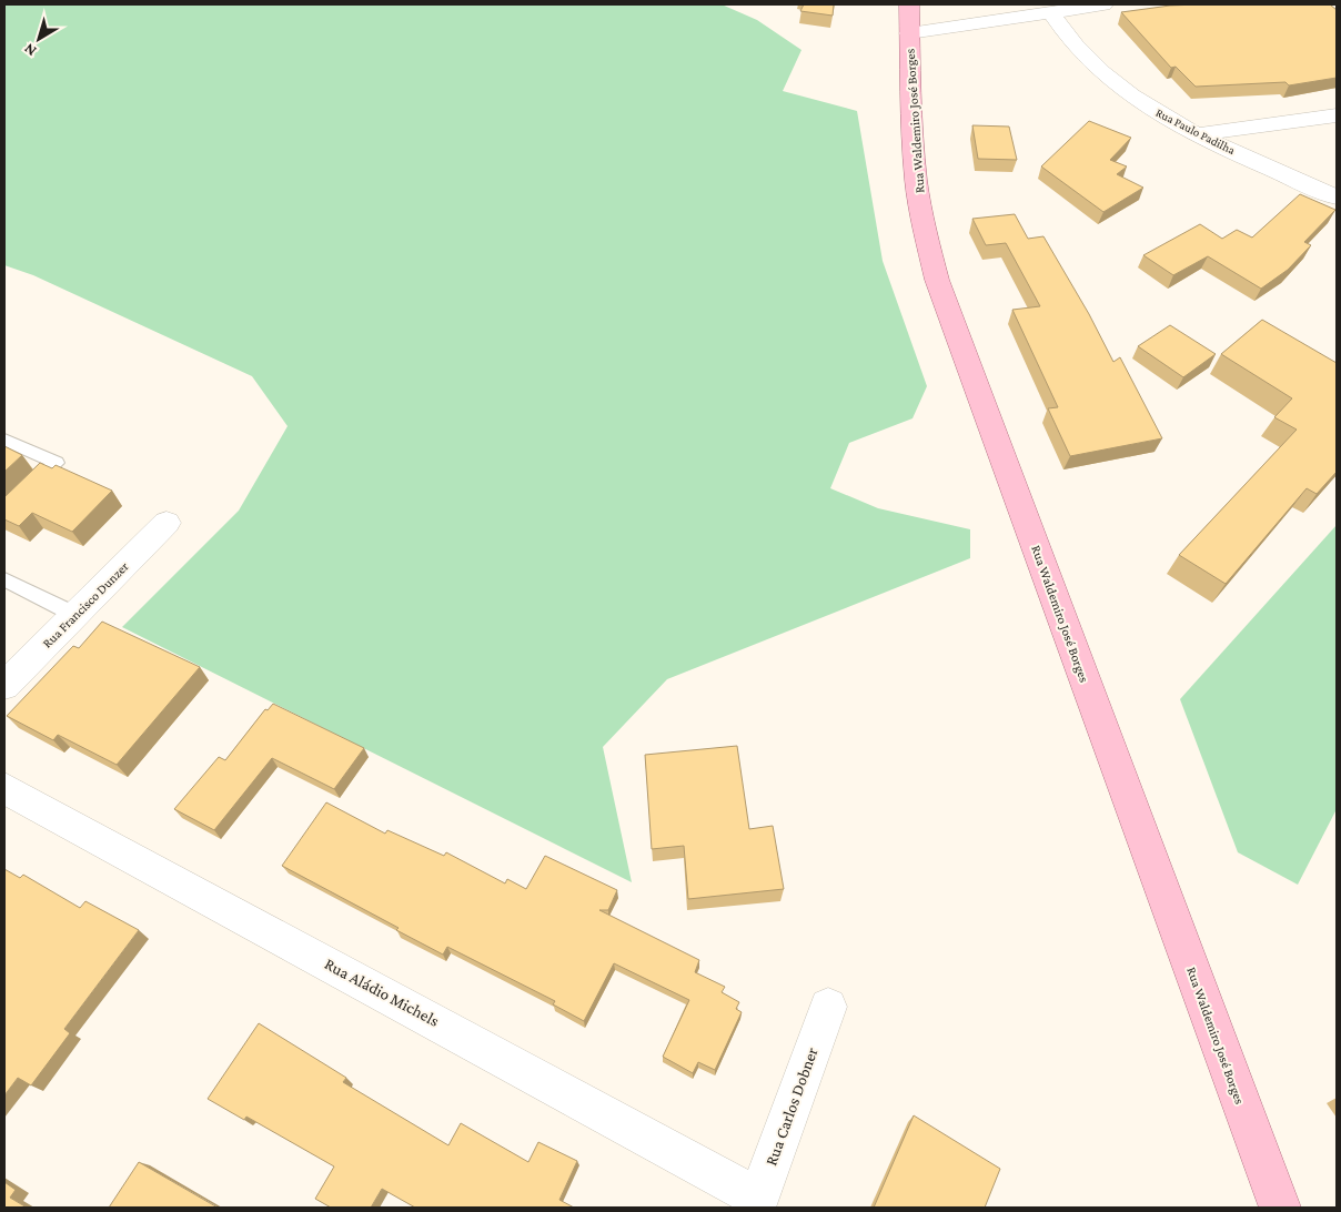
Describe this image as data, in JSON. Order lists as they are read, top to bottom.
{
  "streets": {
    "main road": ["Rua Waldemiro José Borges"],
    "street": [
      "Rua Paulo Padilha",
      "Rua Francisco Dunzer",
      "Rua Aládio Michels",
      "Rua Carlos Dobner"
    ]
  },
  "crossings": [
    ["Rua Aládio Michels", "Rua Carlos Dobner"]
  ],
  "north": "bottom left"
}
